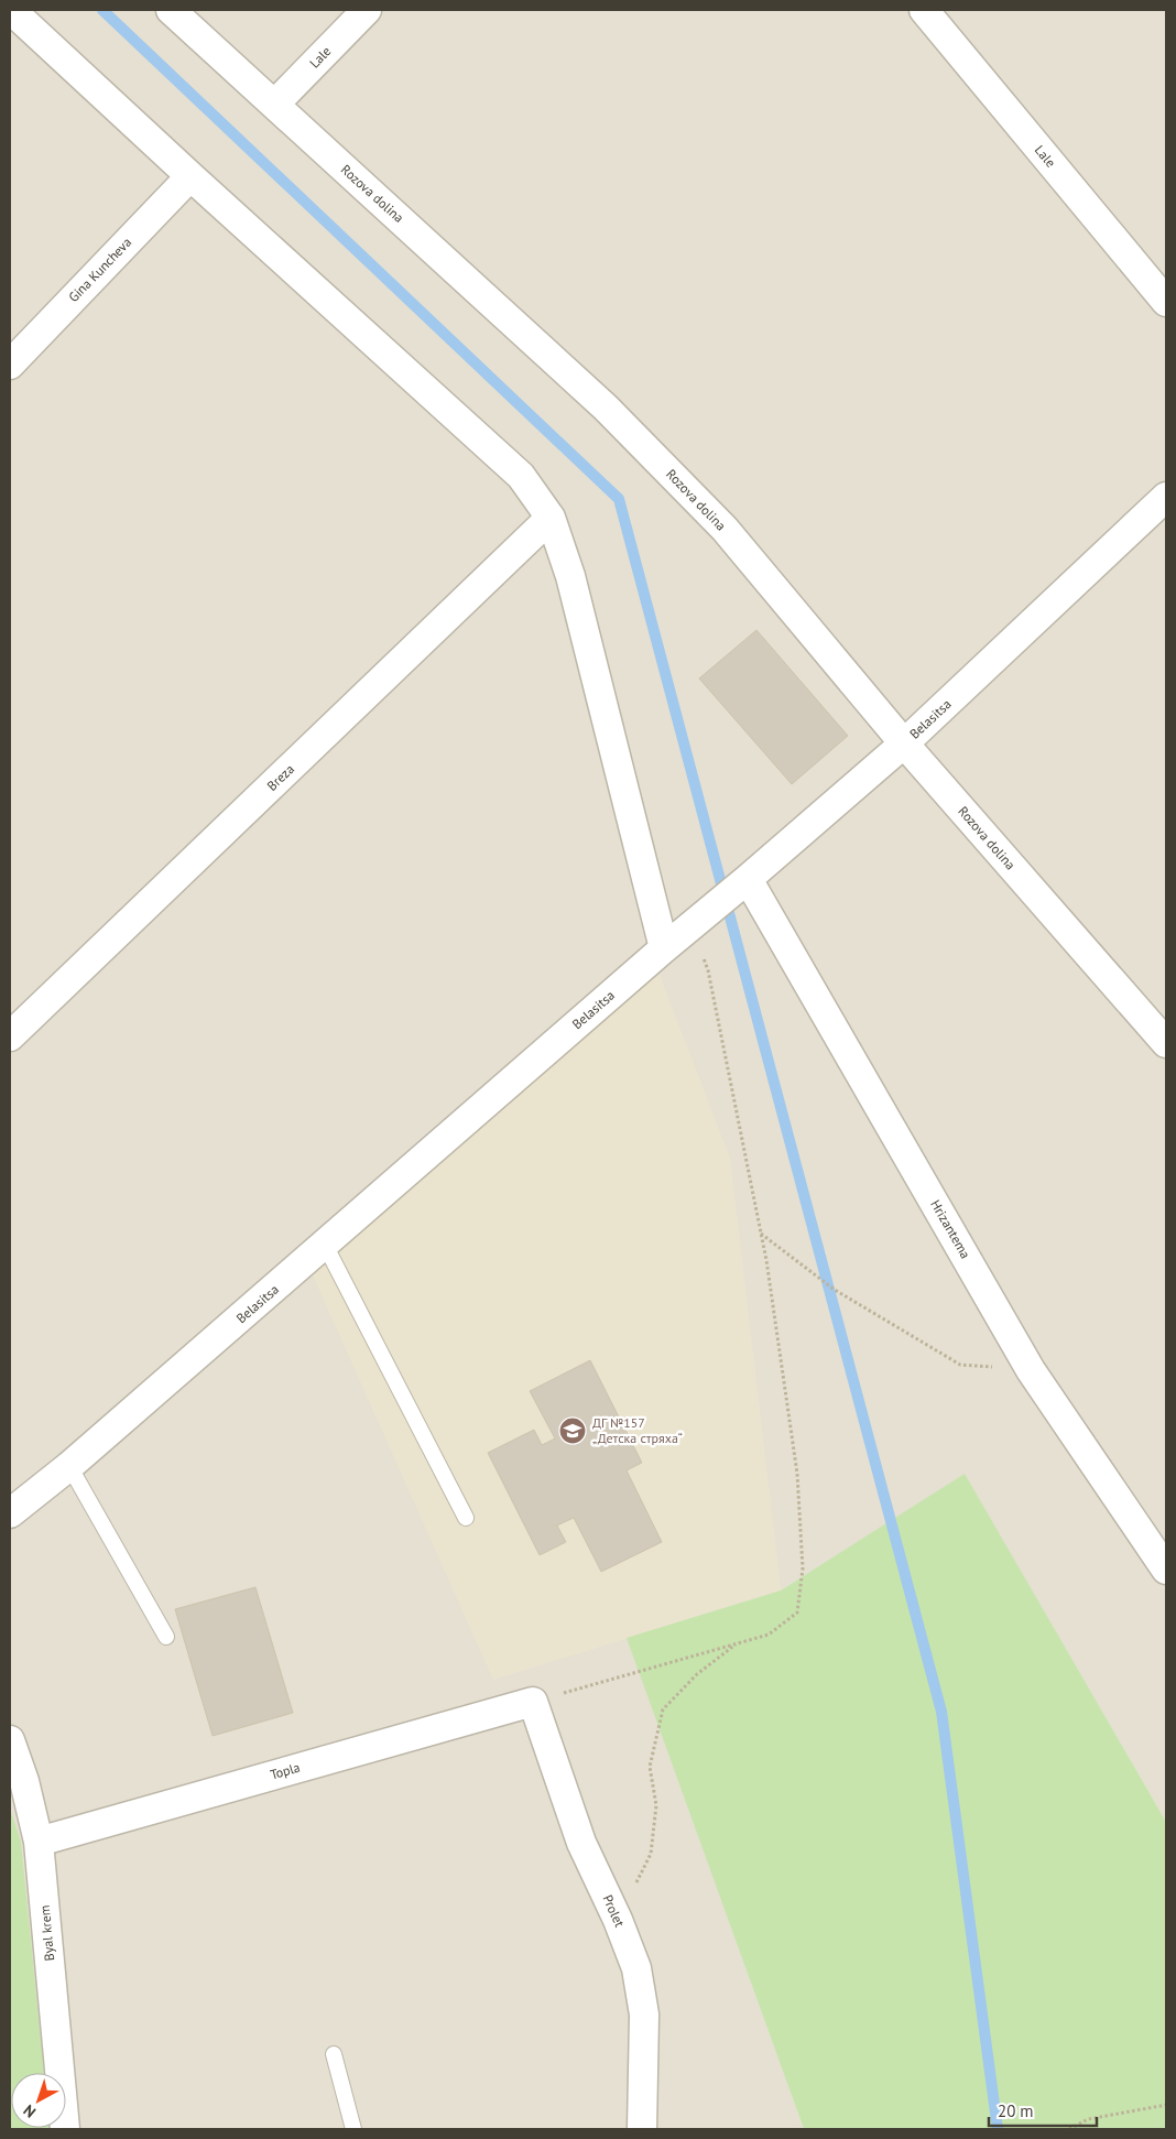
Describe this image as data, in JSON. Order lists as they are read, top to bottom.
{
  "streets": {
    "street": [
      "Lale",
      "Rozova dolina",
      "Gina Kuncheva",
      "Belasitsa",
      "Breza",
      "Hrizantema",
      "Topla",
      "Prolet",
      "Byal krem"
    ]
  },
  "crossings": [
    ["Lale", "Rozova dolina"],
    ["Rozova dolina", "Belasitsa"],
    ["Belasitsa", "Hrizantema"],
    ["Topla", "Prolet"],
    ["Topla", "Byal krem"]
  ],
  "places": {
    "school or university": ["ДГ №157 „Детска стряха“"]
  },
  "scale_bar": "20 m",
  "north": "bottom left"
}
